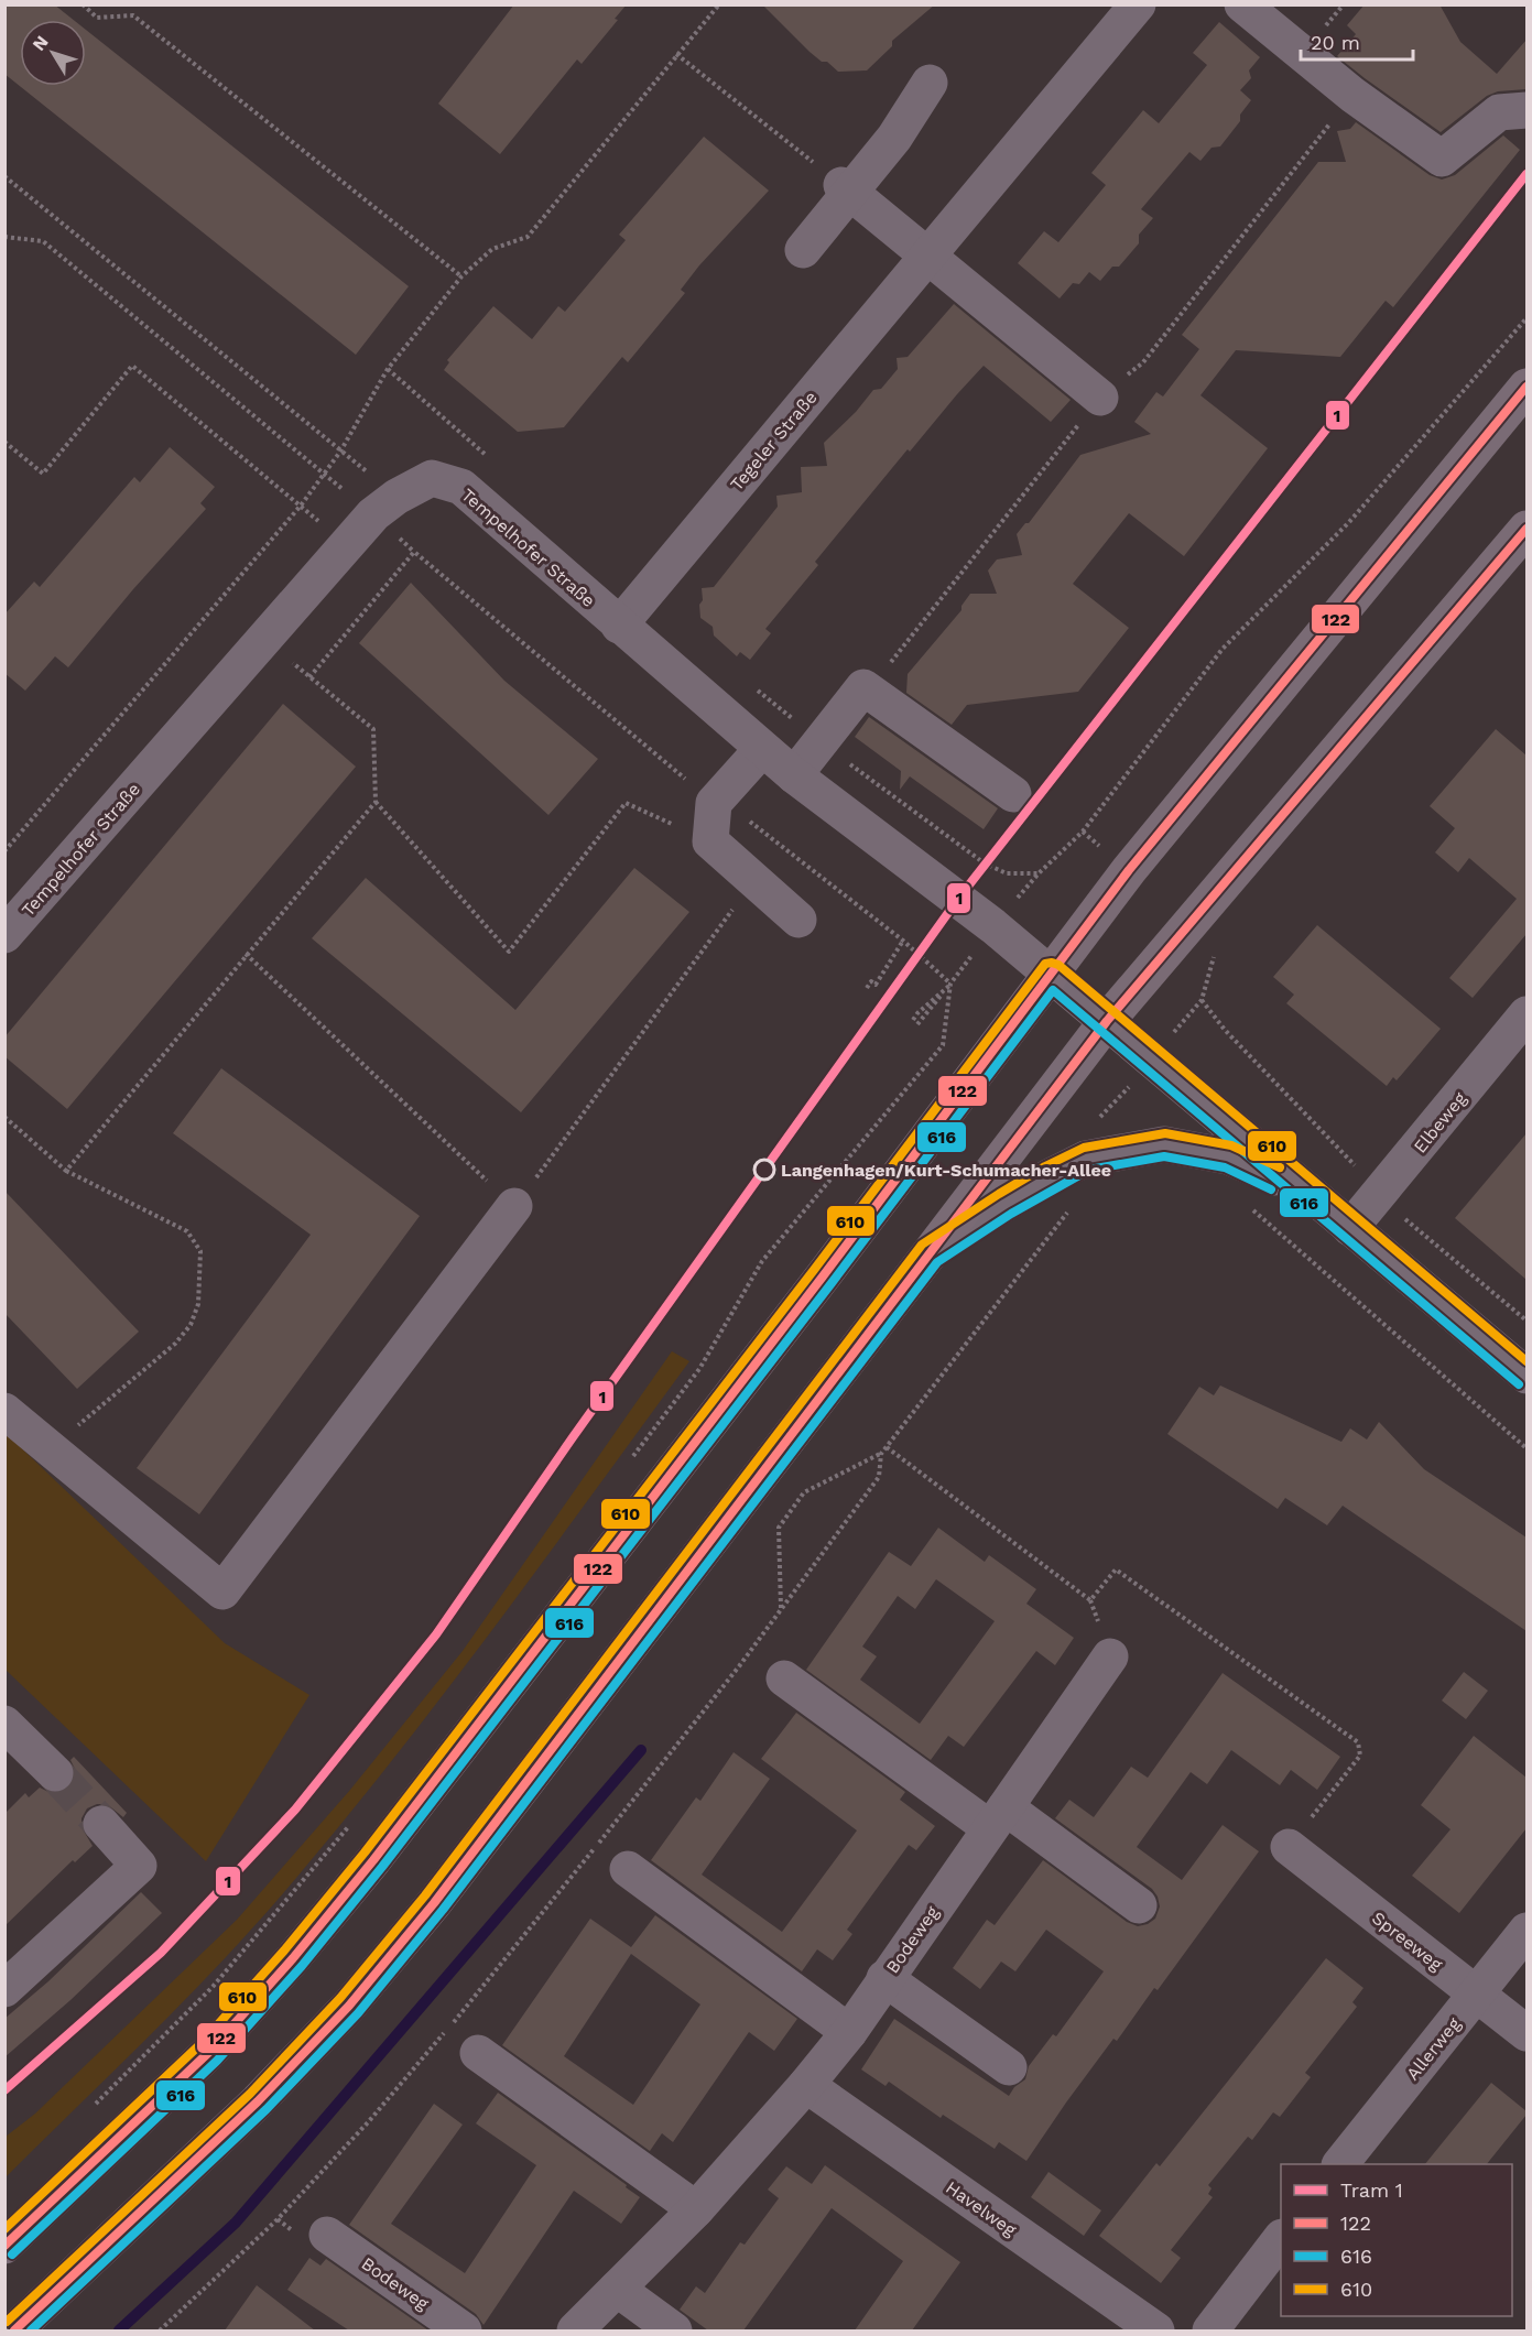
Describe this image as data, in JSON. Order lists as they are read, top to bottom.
{
  "streets": {
    "street": [
      "Tegeler Straße",
      "Tempelhofer Straße",
      "Elbeweg",
      "Bodeweg",
      "Spreeweg",
      "Allerweg",
      "Havelweg"
    ]
  },
  "crossings": [
    ["Tegeler Straße", "Tempelhofer Straße"],
    ["Tempelhofer Straße", "Elbeweg"],
    ["Bodeweg", "Havelweg"],
    ["Spreeweg", "Allerweg"]
  ],
  "places": ["Langenhagen/Kurt-Schumacher-Allee"],
  "lines": [
    "tram line 1",
    "transit line 122",
    "transit line 610",
    "transit line 616"
  ],
  "legend": [
    "Tram 1",
    "122",
    "616",
    "610"
  ],
  "scale_bar": "20 m",
  "north": "top left"
}
